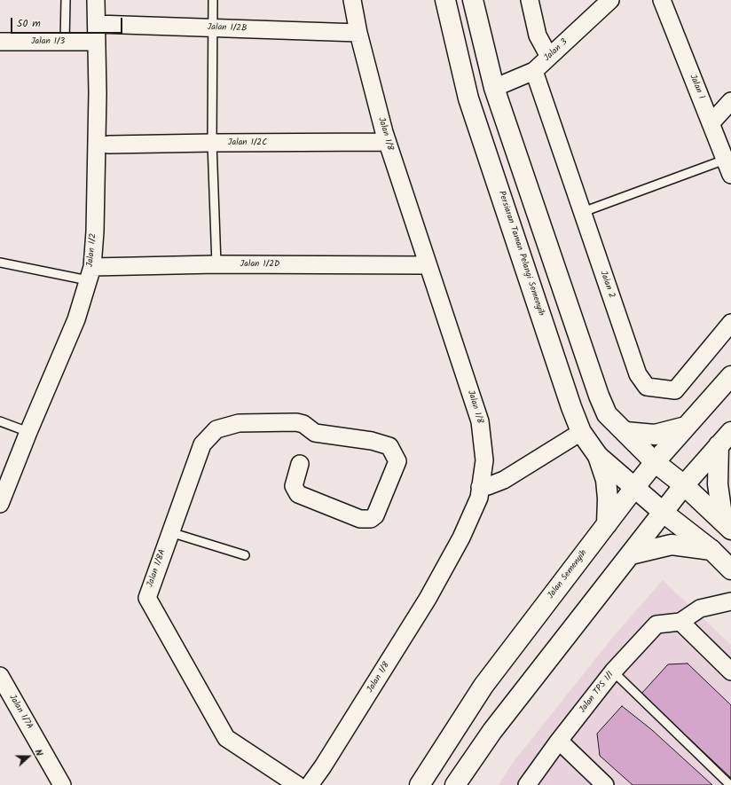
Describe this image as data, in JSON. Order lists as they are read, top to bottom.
{
  "streets": {
    "street": [
      "Jalan 1/2B",
      "Jalan 1/3",
      "Jalan 3",
      "Jalan 1",
      "Jalan 1/8",
      "Jalan 1/2C",
      "Jalan 1/2",
      "Persiaran Taman Pelangi Semenyih",
      "Jalan 1/2D",
      "Jalan 2",
      "Jalan 1/8A",
      "Jalan Semenyih",
      "Jalan TPS 1/1",
      "Jalan 1/7A"
    ]
  },
  "crossings": [
    ["Jalan 1/2B", "Jalan 1/8"],
    ["Jalan 1/2B", "Jalan 1/2"],
    ["Jalan 1/3", "Jalan 1/2"],
    ["Jalan 3", "Jalan 2"],
    ["Jalan 1/8", "Jalan 1/2C"],
    ["Jalan 1/8", "Jalan 1/2D"],
    ["Jalan 1/2", "Jalan 1/2D"],
    ["Persiaran Taman Pelangi Semenyih", "Jalan Semenyih"]
  ],
  "scale_bar": "50 m",
  "north": "right"
}
